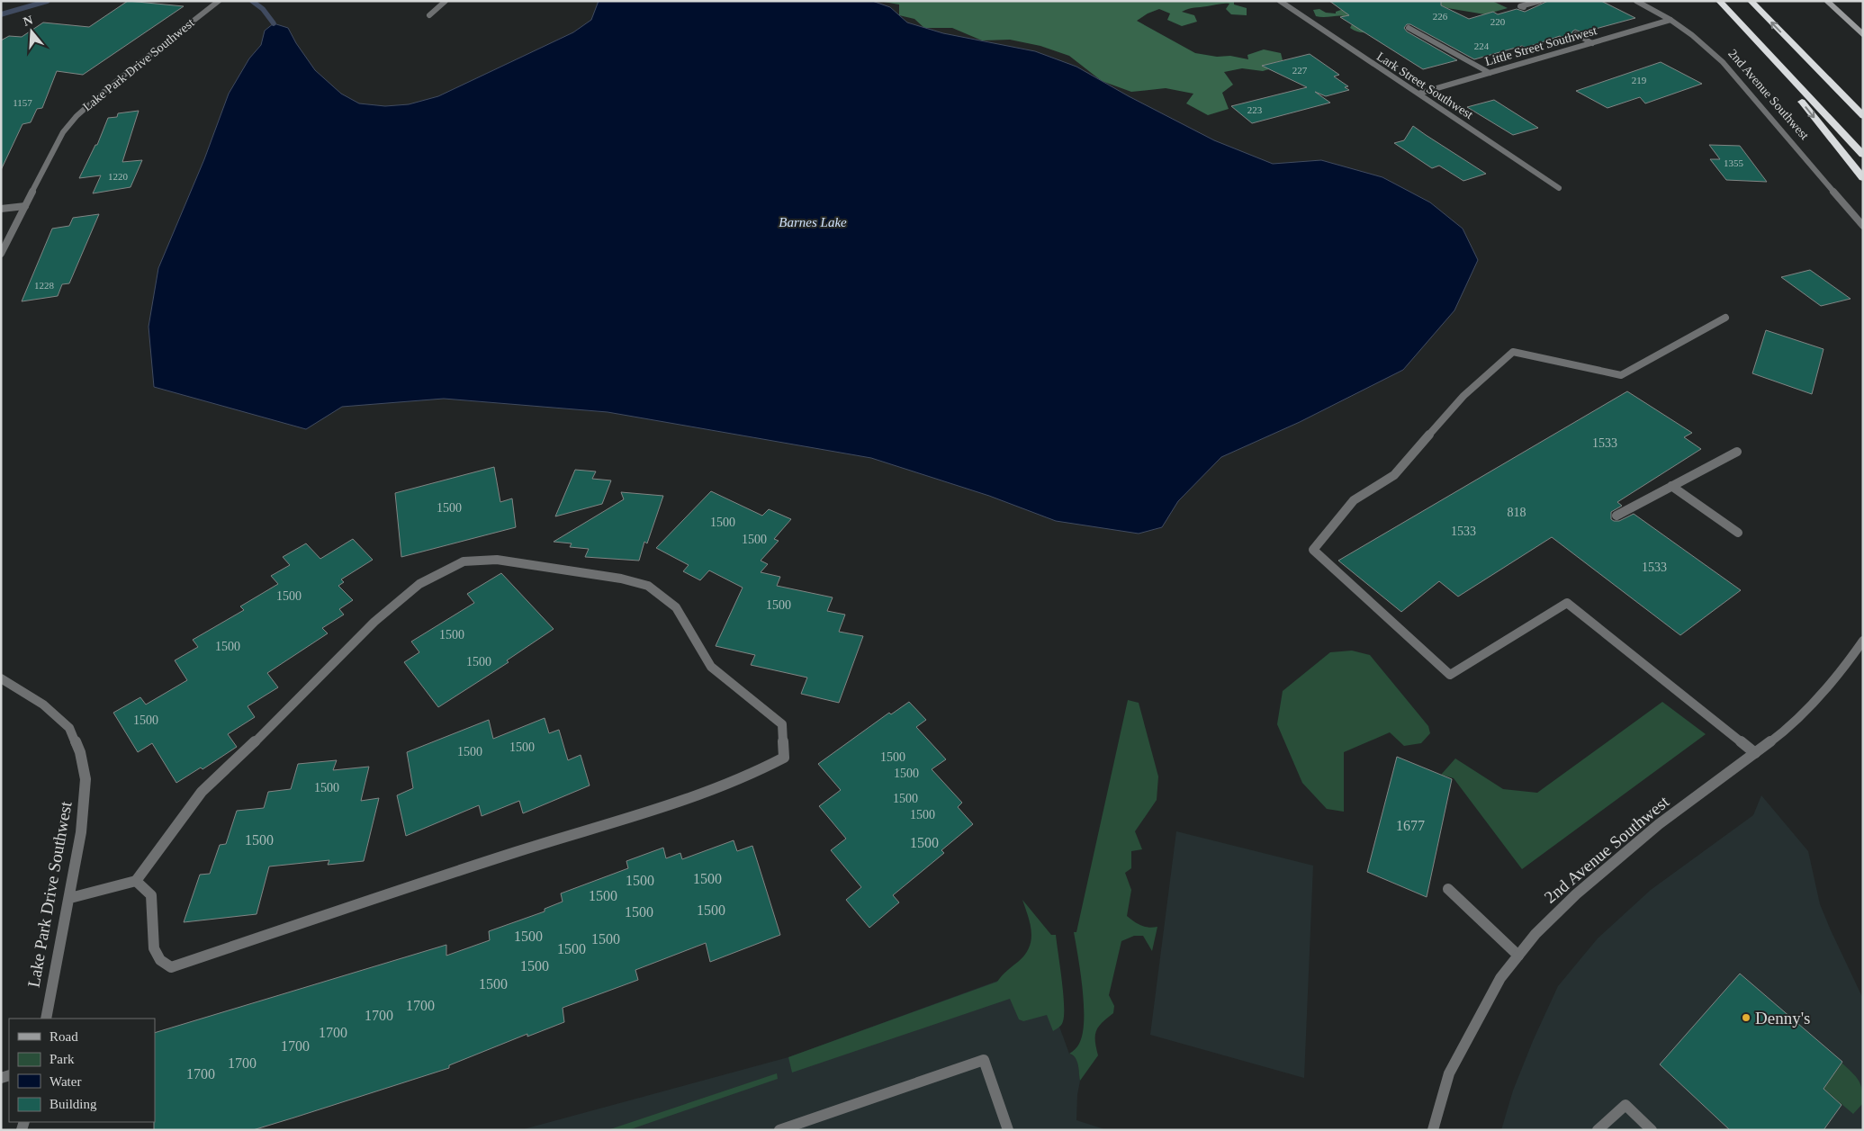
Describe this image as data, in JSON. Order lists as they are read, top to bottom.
{
  "streets": {
    "street": [
      "Little Street Southwest",
      "Lake Park Drive Southwest",
      "Lark Street Southwest",
      "2nd Avenue Southwest"
    ]
  },
  "crossings": [
    ["Little Street Southwest", "Lark Street Southwest"],
    ["Little Street Southwest", "2nd Avenue Southwest"]
  ],
  "water": ["Barnes Lake"],
  "places": ["Denny's"],
  "house_numbers": [
    "226",
    "220",
    "224",
    "227",
    "219",
    "1157",
    "223",
    "1355",
    "1220",
    "1228",
    "1533",
    "1500",
    "818",
    "1500",
    "1533",
    "1500",
    "1533",
    "1500",
    "1500",
    "1500",
    "1500",
    "1500",
    "1500",
    "1500",
    "1500",
    "1500",
    "1500",
    "1500",
    "1500",
    "1500",
    "1677",
    "1500",
    "1500",
    "1500",
    "1500",
    "1500",
    "1500",
    "1500",
    "1500",
    "1500",
    "1500",
    "1500",
    "1500",
    "1700",
    "1700",
    "1700",
    "1700",
    "1700",
    "1700"
  ],
  "legend": [
    "Road",
    "Park",
    "Water",
    "Building"
  ],
  "north": "top"
}
